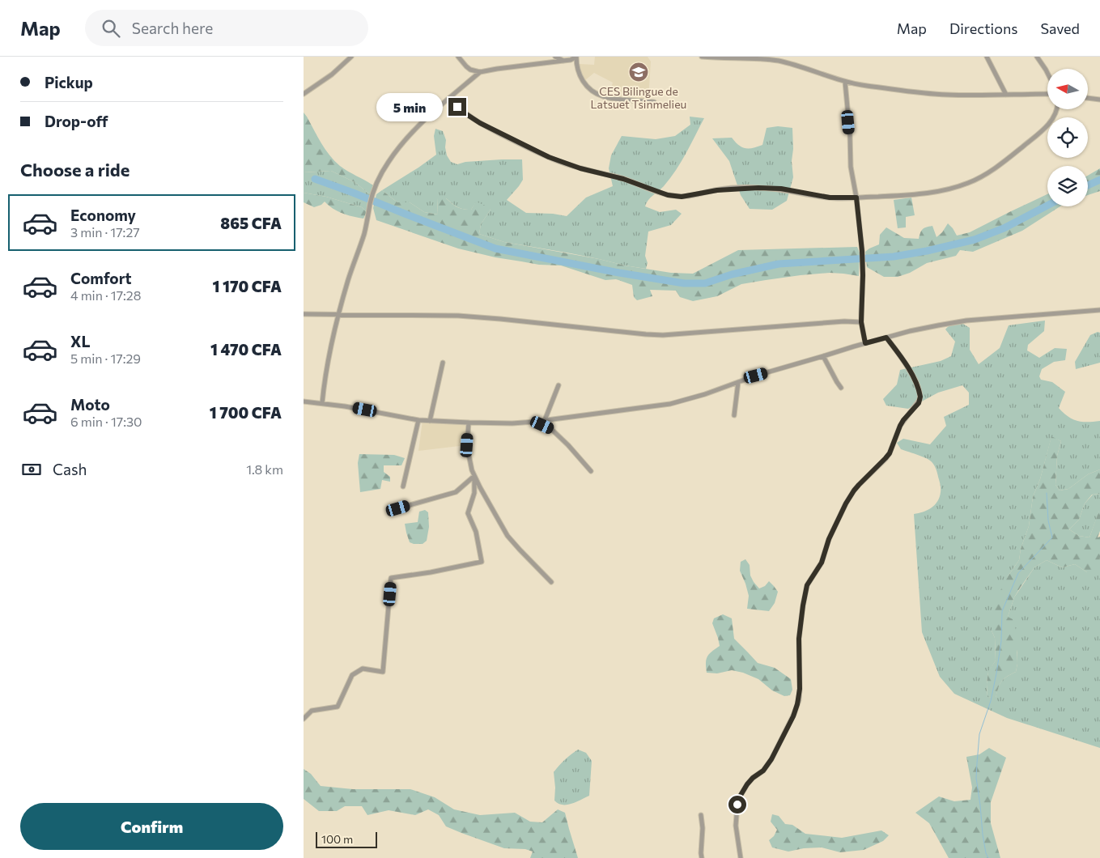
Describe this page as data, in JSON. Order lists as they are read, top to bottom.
{
  "places": {
    "school or university": ["CES Bilingue de Latsuet Tsinmelieu"]
  },
  "scale_bar": "100 m",
  "north": "left",
  "page": {
    "header": "Map",
    "search": "Search here",
    "nav": ["Map", "Directions", "Saved"],
    "banner": ["Pickup", "Drop-off"],
    "bubble": "5 min",
    "heading": "Choose a ride",
    "list": [
      {
        "name": "Economy",
        "note": "3 min · 17:27",
        "value": "865 CFA"
      },
      {
        "name": "Comfort",
        "note": "4 min · 17:28",
        "value": "1 170 CFA"
      },
      {
        "name": "XL",
        "note": "5 min · 17:29",
        "value": "1 470 CFA"
      },
      {
        "name": "Moto",
        "note": "6 min · 17:30",
        "value": "1 700 CFA"
      }
    ],
    "pay": ["Cash", "1.8 km"],
    "buttons": "Confirm",
    "scale": "100 m"
  }
}
